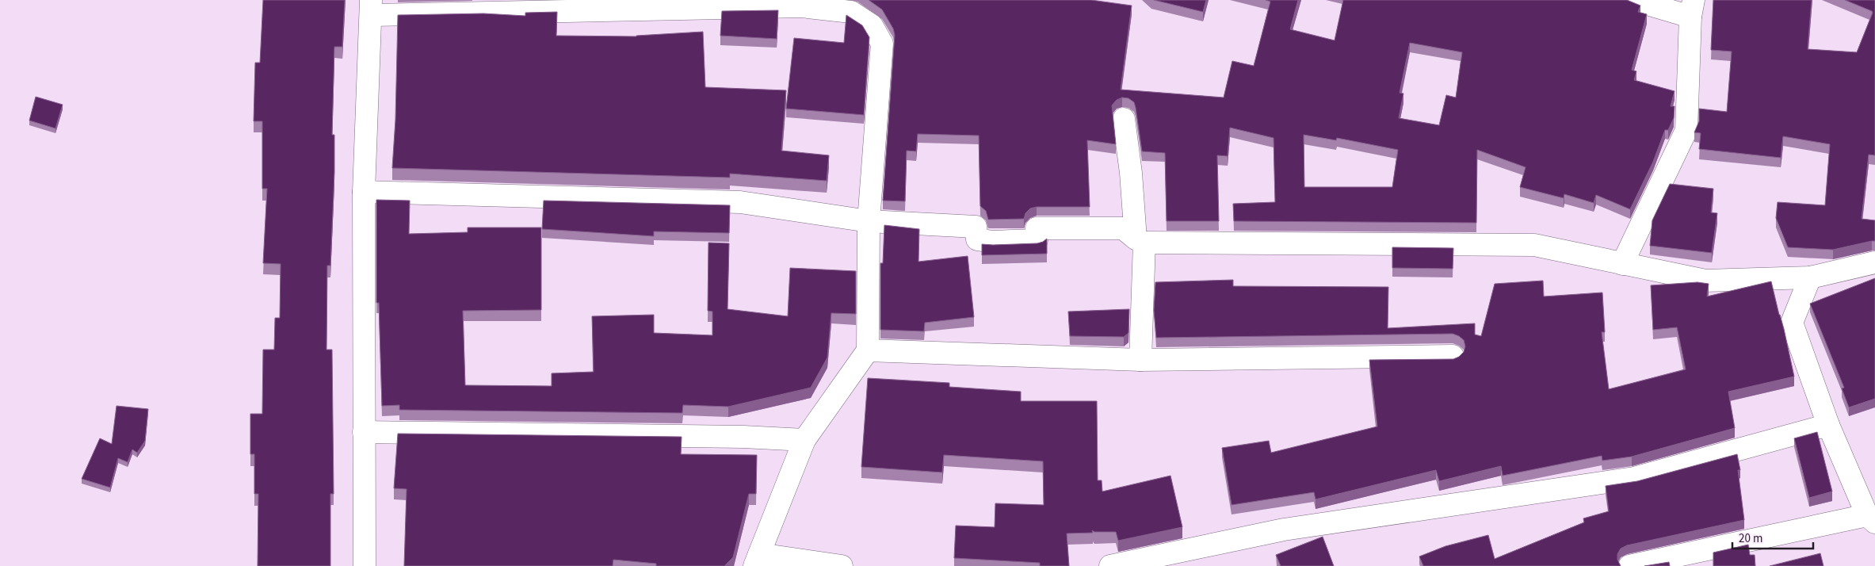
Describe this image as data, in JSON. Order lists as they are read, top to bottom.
{
  "scale_bar": "20 m"
}
